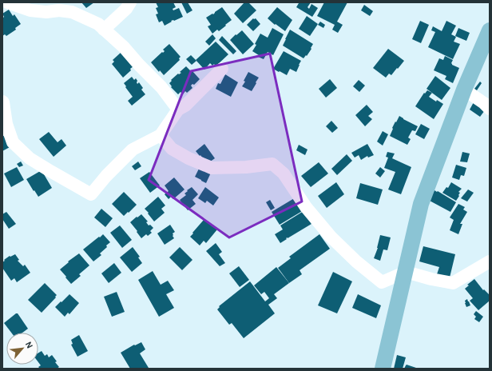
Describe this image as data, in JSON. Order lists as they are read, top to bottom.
{
  "north": "top right"
}
